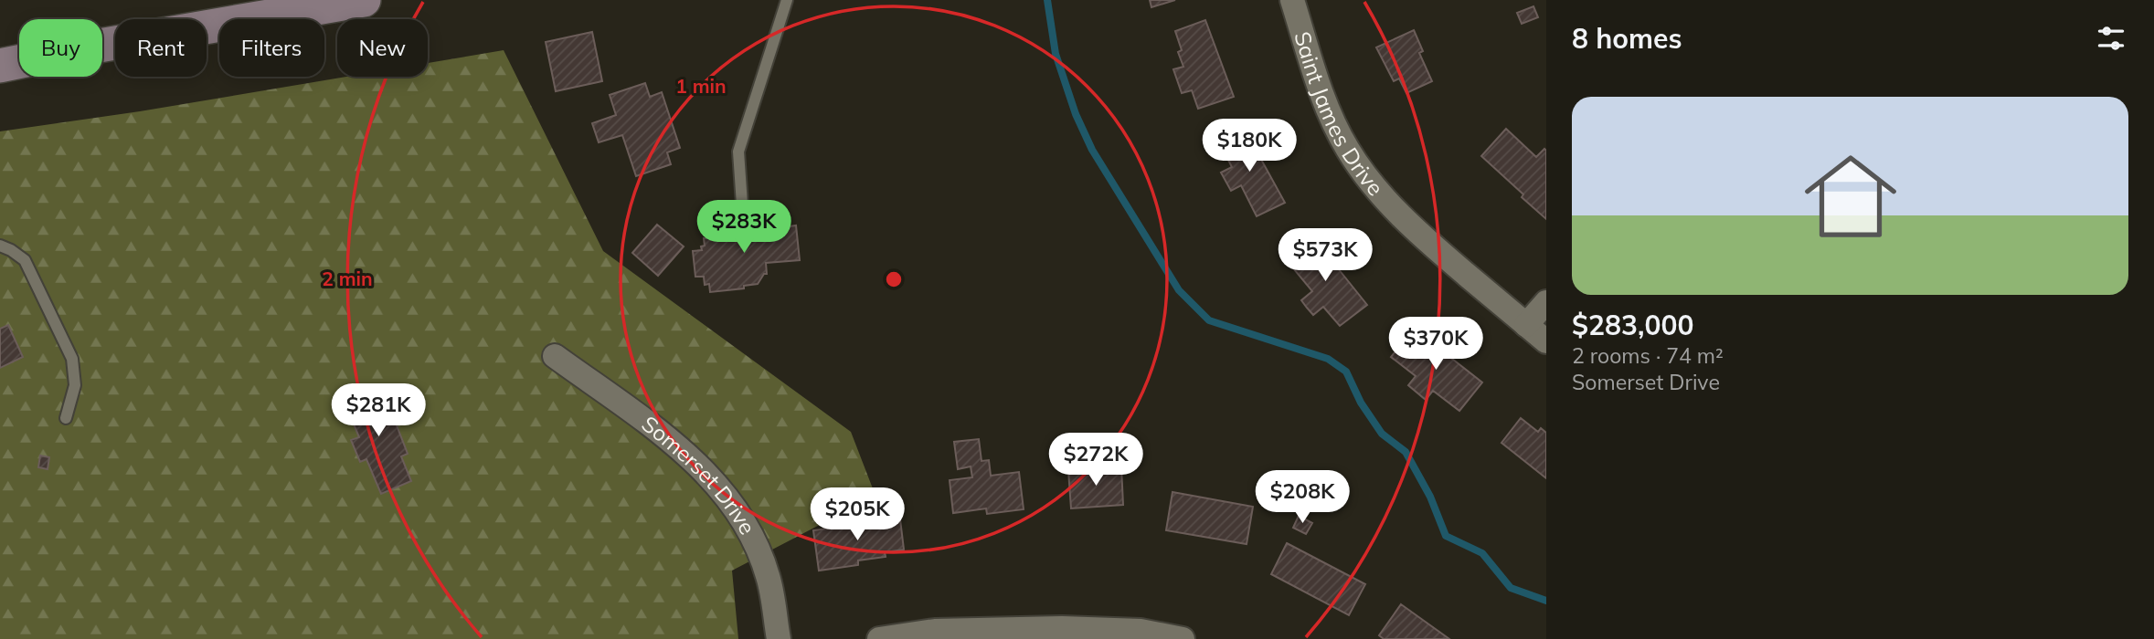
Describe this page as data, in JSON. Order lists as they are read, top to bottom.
{
  "streets": {
    "street": ["Saint James Drive", "Somerset Drive"]
  },
  "page": {
    "heading": "8 homes",
    "chip": [
      "Buy",
      "Rent",
      "Filters",
      "New"
    ],
    "list": [
      {
        "name": "$283,000",
        "note": "2 rooms · 74 m² · Somerset Drive"
      }
    ],
    "price": [
      "$180K",
      "$283K",
      "$573K",
      "$370K",
      "$281K",
      "$272K",
      "$208K",
      "$205K"
    ]
  },
  "rings": ["1 min", "2 min"]
}
